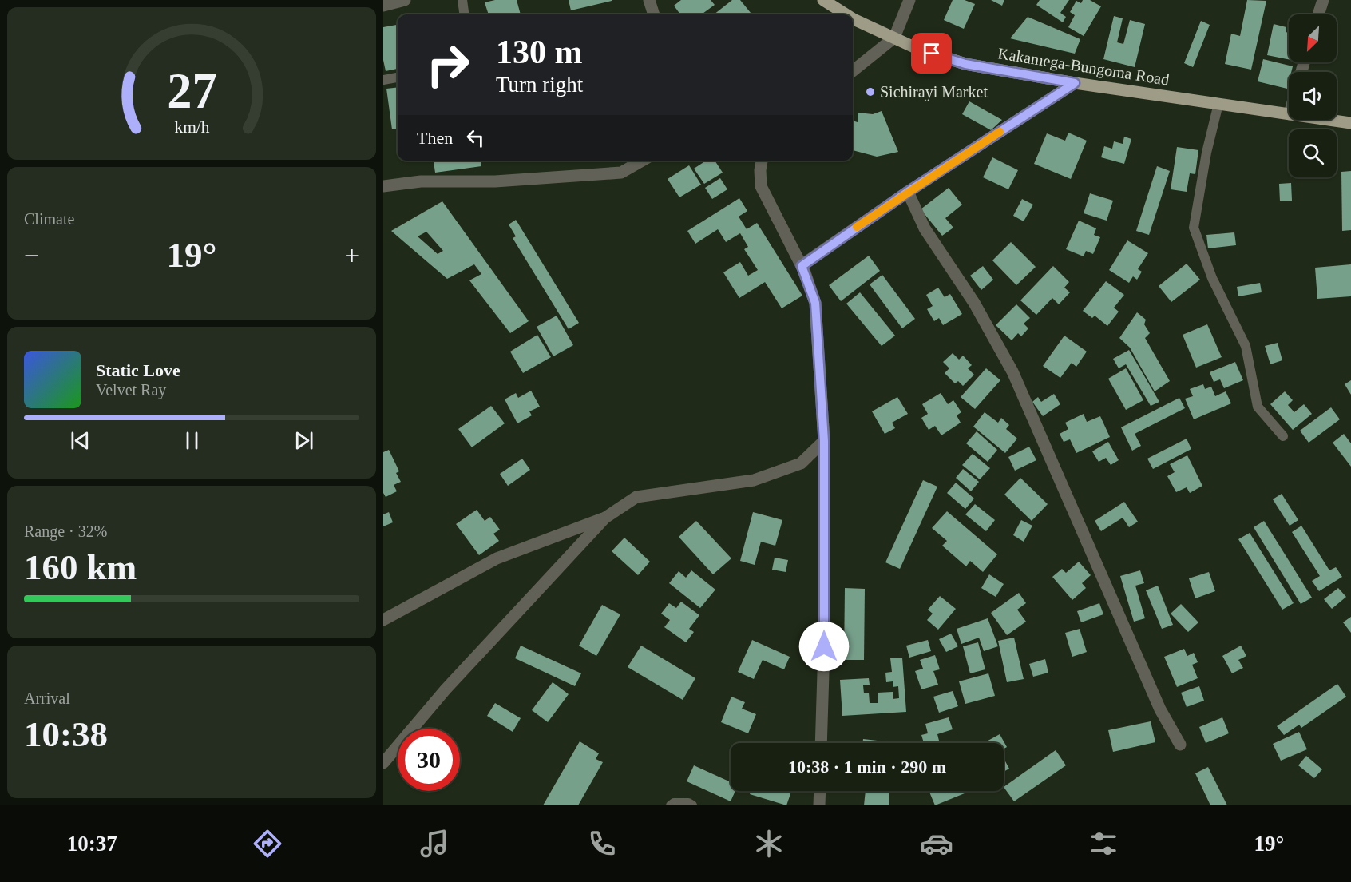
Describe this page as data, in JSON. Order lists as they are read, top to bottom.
{
  "streets": {
    "main road": ["Kakamega-Bungoma Road"]
  },
  "places": ["Sichirayi Market"],
  "north": "bottom left",
  "page": {
    "turn": ["130 m", "Turn right"],
    "then": "Then",
    "tile": [
      "Climate",
      ["Range · 32%", "160 km"],
      ["Arrival", "10:38"]
    ],
    "heat": ["−", "19°", "+"],
    "song": ["Static Love", "Velvet Ray"],
    "limit": "30",
    "trip": "10:38 · 1 min · 290 m",
    "tabs": ["10:37", "19°"],
    "gauge": ["27", "km/h"]
  }
}
